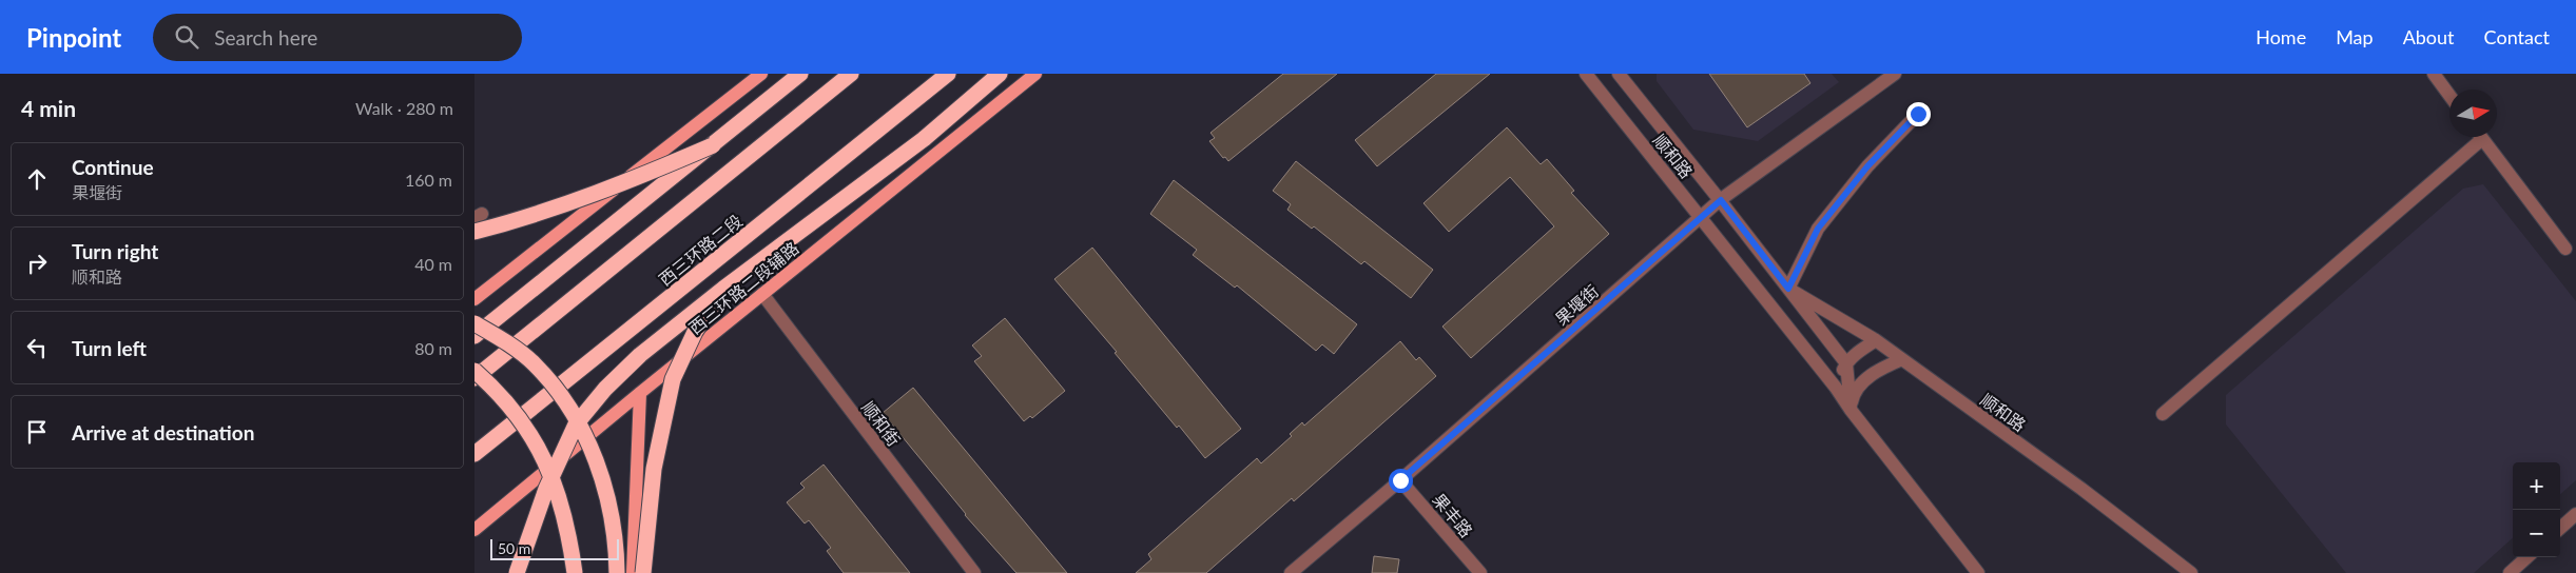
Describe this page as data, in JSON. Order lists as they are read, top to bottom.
{
  "streets": {
    "highway": ["西三环路二段"],
    "main road": ["西三环路二段辅路"],
    "street": [
      "顺和路",
      "果堰街",
      "顺和街",
      "果丰路"
    ]
  },
  "crossings": [
    ["顺和路", "果堰街"],
    ["西三环路二段辅路", "顺和街"],
    ["果堰街", "果丰路"]
  ],
  "scale_bar": "50 m",
  "north": "right",
  "page": {
    "header": "Pinpoint",
    "search": "Search here",
    "nav": [
      "Home",
      "Map",
      "About",
      "Contact"
    ],
    "heading": ["4 min", "Walk · 280 m"],
    "list": [
      ["Continue", "果堰街", "160 m"],
      ["Turn right", "顺和路", "40 m"],
      ["Turn left", "80 m"],
      "Arrive at destination"
    ],
    "map_buttons": ["+", "−"],
    "scale": "50 m"
  }
}
